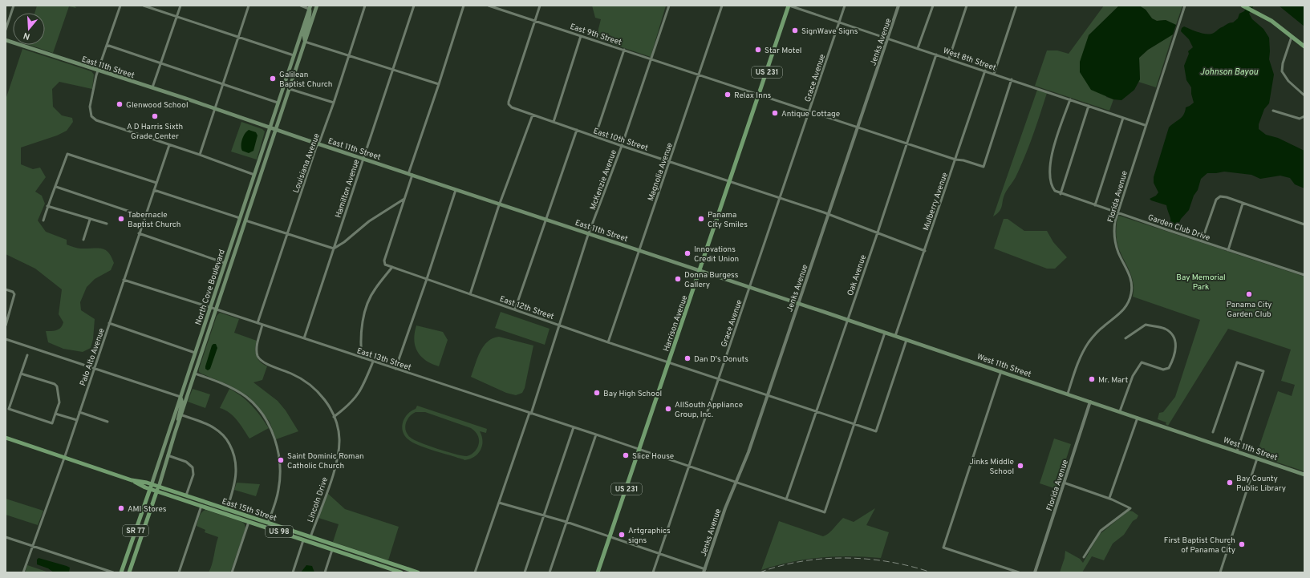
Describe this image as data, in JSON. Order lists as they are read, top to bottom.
{
  "streets": {
    "main road": [
      "East 11th Street",
      "US 231",
      "North Cove Boulevard",
      "Harrison Avenue",
      "West 11th Street",
      "East 15th Street",
      "SR 77",
      "US 98"
    ],
    "street": [
      "East 9th Street",
      "Jenks Avenue",
      "West 8th Street",
      "Grace Avenue",
      "East 10th Street",
      "Louisiana Avenue",
      "Magnolia Avenue",
      "McKenzie Avenue",
      "Hamilton Avenue",
      "Florida Avenue",
      "Mulberry Avenue",
      "Garden Club Drive",
      "Oak Avenue",
      "East 12th Street",
      "Palo Alto Avenue",
      "East 13th Street",
      "Lincoln Drive"
    ]
  },
  "crossings": [
    ["East 9th Street", "Jenks Avenue"],
    ["East 9th Street", "West 8th Street"],
    ["East 9th Street", "Grace Avenue"],
    ["East 9th Street", "East 10th Street"],
    ["East 9th Street", "Magnolia Avenue"],
    ["East 9th Street", "McKenzie Avenue"],
    ["East 9th Street", "Mulberry Avenue"],
    ["East 9th Street", "Oak Avenue"],
    ["East 9th Street", "Harrison Avenue"],
    ["Jenks Avenue", "West 8th Street"],
    ["Jenks Avenue", "East 10th Street"],
    ["Jenks Avenue", "East 12th Street"],
    ["Jenks Avenue", "East 13th Street"],
    ["Jenks Avenue", "West 11th Street"],
    ["West 8th Street", "Grace Avenue"],
    ["West 8th Street", "Florida Avenue"],
    ["West 8th Street", "Mulberry Avenue"],
    ["West 8th Street", "Garden Club Drive"],
    ["West 8th Street", "Oak Avenue"],
    ["West 8th Street", "Harrison Avenue"],
    ["East 11th Street", "Louisiana Avenue"],
    ["East 11th Street", "Magnolia Avenue"],
    ["East 11th Street", "McKenzie Avenue"],
    ["East 11th Street", "Hamilton Avenue"],
    ["East 11th Street", "North Cove Boulevard"],
    ["East 11th Street", "Harrison Avenue"],
    ["East 11th Street", "West 11th Street"],
    ["Grace Avenue", "East 10th Street"],
    ["Grace Avenue", "East 12th Street"],
    ["Grace Avenue", "East 13th Street"],
    ["Grace Avenue", "West 11th Street"],
    ["East 10th Street", "Magnolia Avenue"],
    ["East 10th Street", "McKenzie Avenue"],
    ["East 10th Street", "Mulberry Avenue"],
    ["East 10th Street", "Oak Avenue"],
    ["East 10th Street", "Harrison Avenue"],
    ["Louisiana Avenue", "East 13th Street"],
    ["Magnolia Avenue", "East 12th Street"],
    ["McKenzie Avenue", "East 12th Street"],
    ["McKenzie Avenue", "East 13th Street"],
    ["Hamilton Avenue", "East 13th Street"],
    ["Florida Avenue", "Garden Club Drive"],
    ["Florida Avenue", "West 11th Street"],
    ["Mulberry Avenue", "West 11th Street"],
    ["Oak Avenue", "East 12th Street"],
    ["Oak Avenue", "East 13th Street"],
    ["Oak Avenue", "West 11th Street"],
    ["North Cove Boulevard", "East 13th Street"],
    ["North Cove Boulevard", "East 15th Street"],
    ["North Cove Boulevard", "SR 77"],
    ["East 12th Street", "Harrison Avenue"],
    ["East 12th Street", "East 13th Street"],
    ["East 12th Street", "West 11th Street"],
    ["Harrison Avenue", "East 13th Street"],
    ["Harrison Avenue", "West 11th Street"],
    ["Palo Alto Avenue", "East 13th Street"],
    ["Palo Alto Avenue", "East 15th Street"],
    ["East 13th Street", "Lincoln Drive"],
    ["Lincoln Drive", "East 15th Street"],
    ["East 15th Street", "SR 77"]
  ],
  "water": ["Johnson Bayou"],
  "parks": ["Bay Memorial Park"],
  "places": [
    "SignWave Signs",
    "Star Motel",
    "Galilean Baptist Church",
    "Relax Inns",
    "Glenwood School",
    "Antique Cottage",
    "A D Harris Sixth Grade Center",
    "Tabernacle Baptist Church",
    "Panama City Smiles",
    "Innovations Credit Union",
    "Donna Burgess Gallery",
    "Panama City Garden Club",
    "Dan D's Donuts",
    "Mr. Mart",
    "Bay High School",
    "AllSouth Appliance Group, Inc.",
    "Slice House",
    "Saint Dominic Roman Catholic Church",
    "Jinks Middle School",
    "Bay County Public Library",
    "AMI Stores",
    "Artgraphics signs",
    "First Baptist Church of Panama City"
  ],
  "north": "bottom"
}
